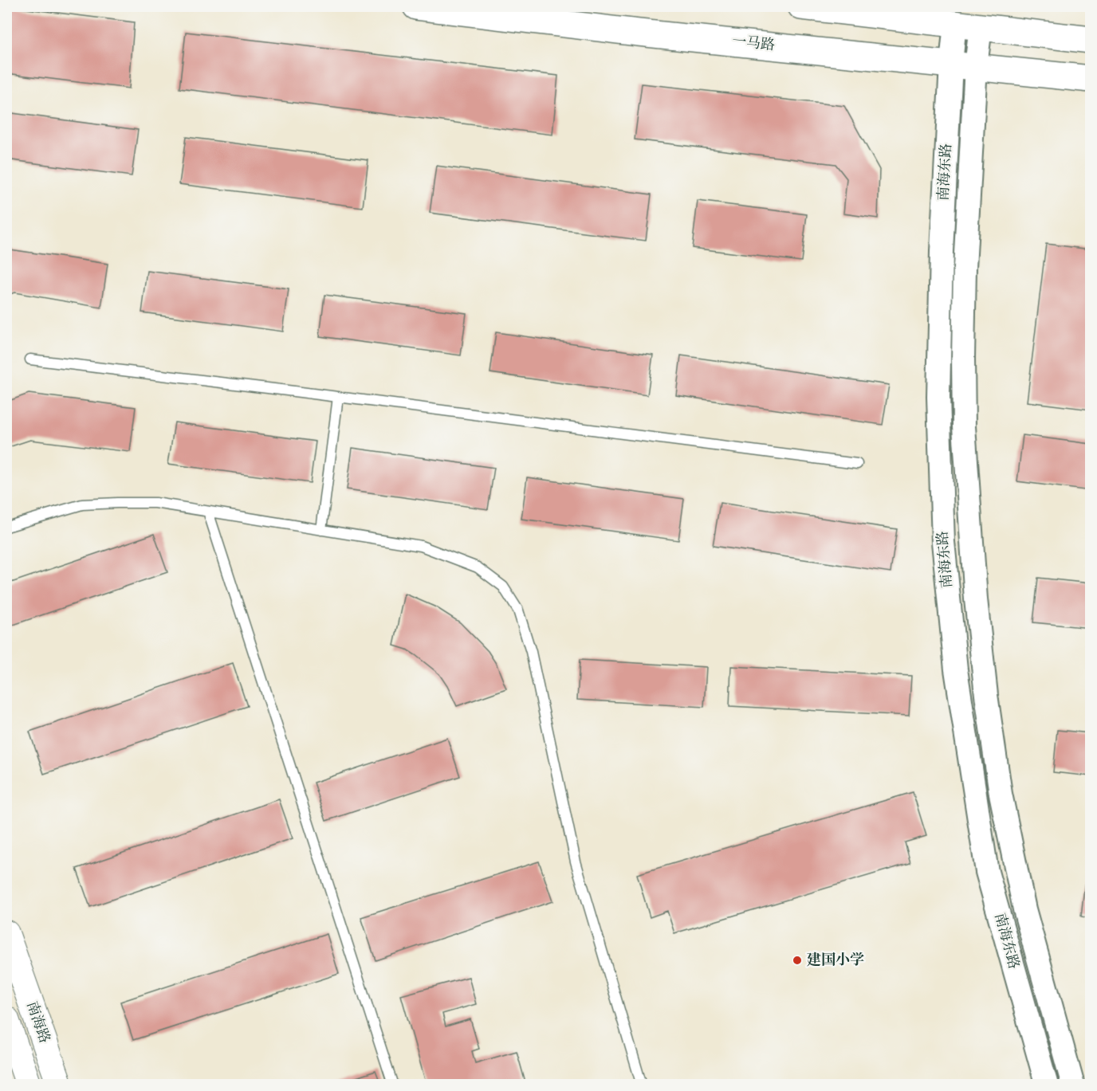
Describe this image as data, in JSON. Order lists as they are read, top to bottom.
{
  "streets": {
    "main road": ["一马路", "南海路"],
    "street": ["南海东路"]
  },
  "crossings": [
    ["一马路", "南海东路"]
  ],
  "places": ["建国小学"]
}
